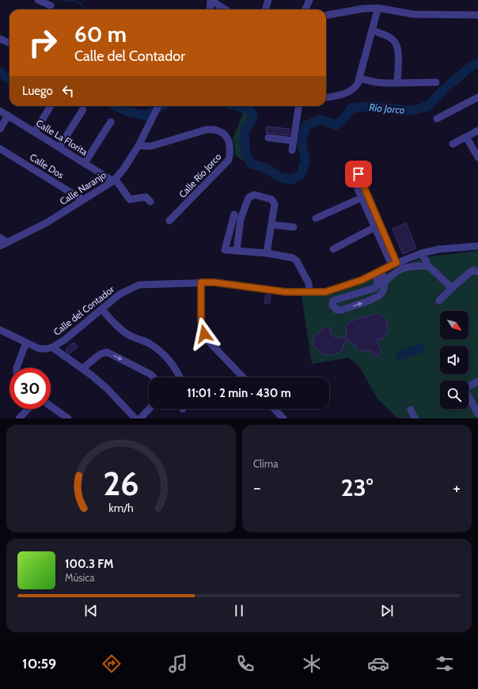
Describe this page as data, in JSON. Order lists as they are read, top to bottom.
{
  "streets": {
    "street": [
      "Calle La Florita",
      "Calle Dos",
      "Calle Río Jorco",
      "Calle Naranjo",
      "Calle del Contador"
    ]
  },
  "crossings": [
    ["Calle La Florita", "Calle Naranjo"],
    ["Calle Dos", "Calle Naranjo"],
    ["Calle Río Jorco", "Calle Naranjo"]
  ],
  "water": ["Río Jorco"],
  "north": "bottom right",
  "page": {
    "turn": ["60 m", "Calle del Contador"],
    "then": "Luego",
    "limit": "30",
    "trip": "11:01 · 2 min · 430 m",
    "tile": "Clima",
    "heat": ["−", "23°", "+"],
    "song": ["100.3 FM", "Música"],
    "tabs": "10:59",
    "gauge": ["26", "km/h"]
  }
}
